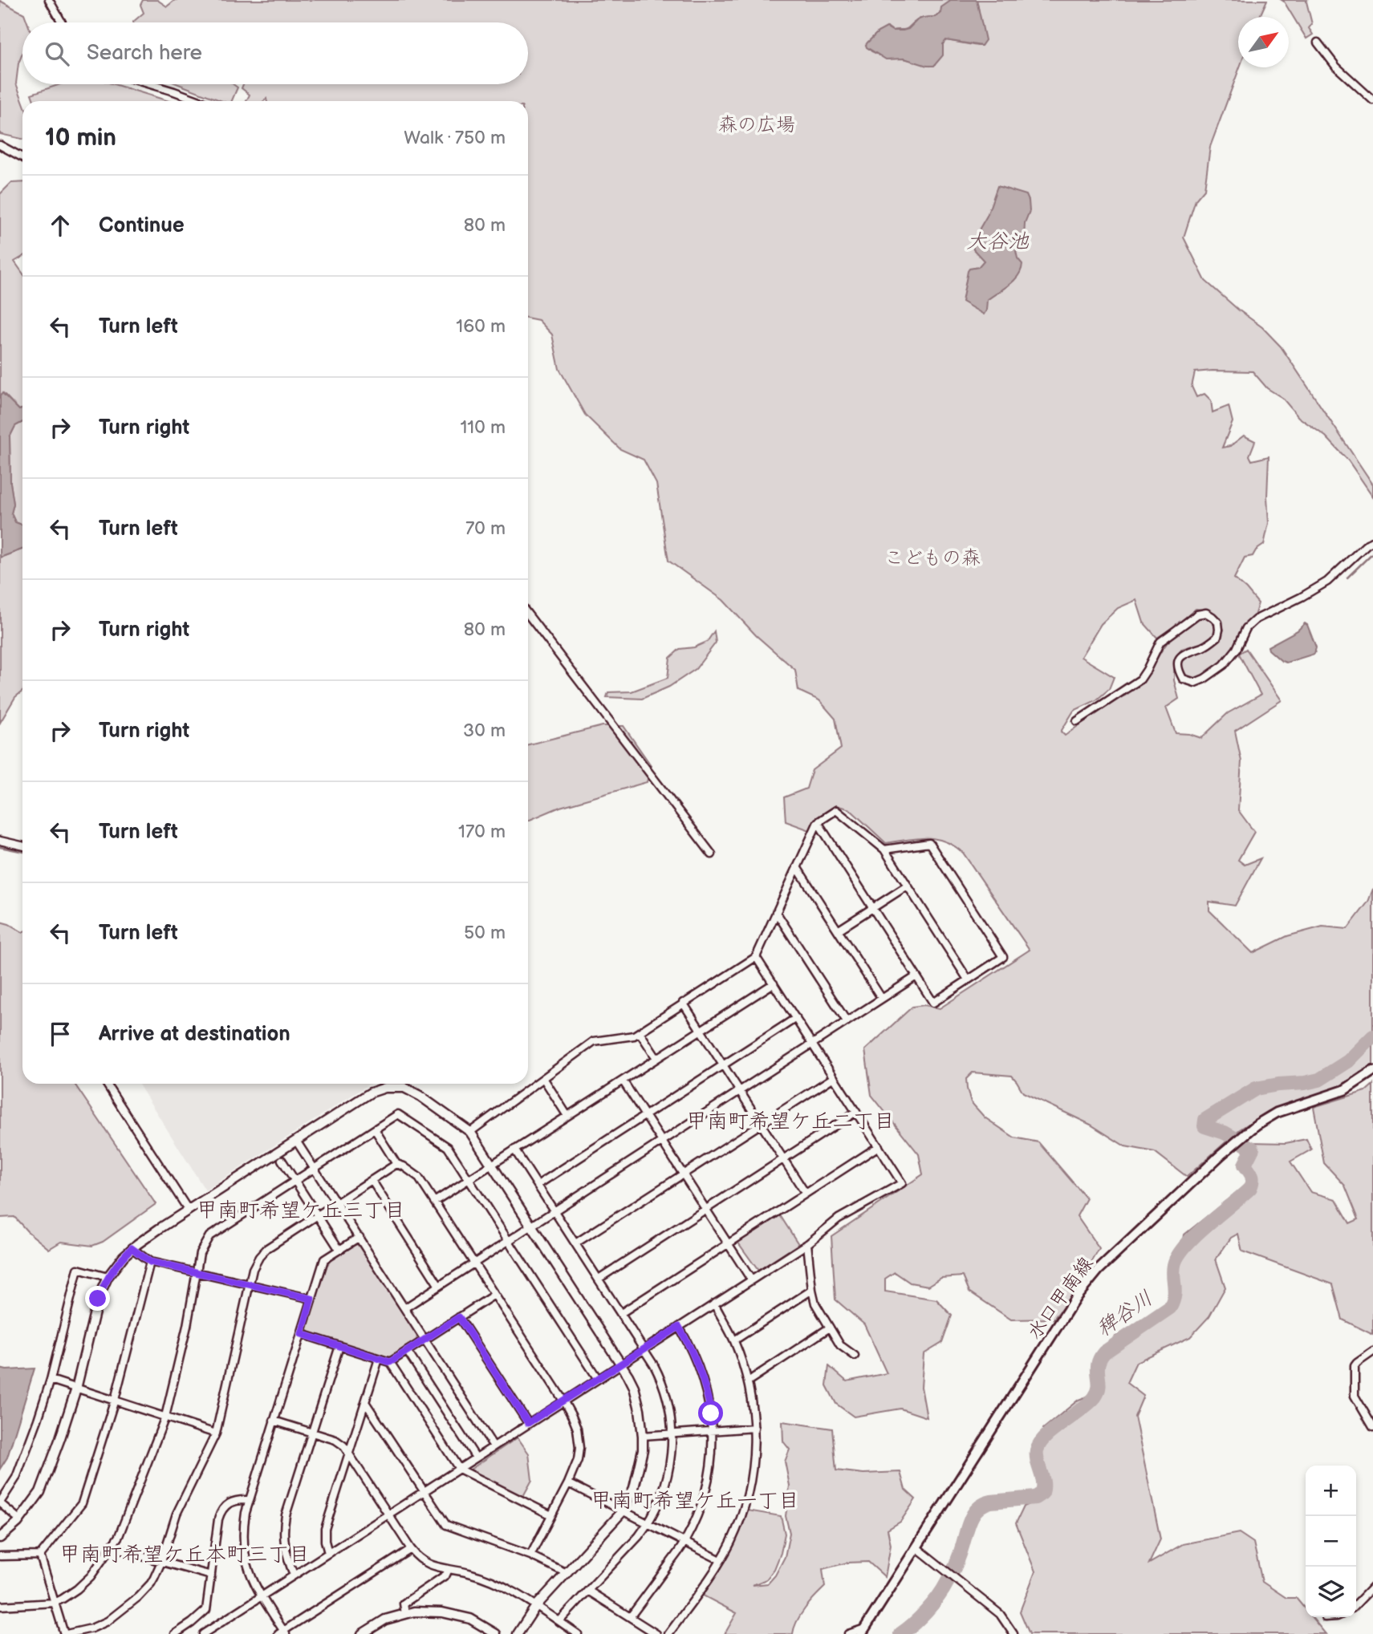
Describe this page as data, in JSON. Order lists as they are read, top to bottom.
{
  "streets": {
    "main road": ["水口甲南線"]
  },
  "districts": [
    "甲南町希望ケ丘二丁目",
    "甲南町希望ケ丘三丁目",
    "甲南町希望ケ丘一丁目",
    "甲南町希望ケ丘本町三丁目"
  ],
  "water": ["大谷池", "稗谷川"],
  "parks": ["森の広場", "こどもの森"],
  "north": "top right",
  "page": {
    "search": "Search here",
    "heading": ["10 min", "Walk · 750 m"],
    "list": [
      ["Continue", "80 m"],
      ["Turn left", "160 m"],
      ["Turn right", "110 m"],
      ["Turn left", "70 m"],
      ["Turn right", "80 m"],
      ["Turn right", "30 m"],
      ["Turn left", "170 m"],
      ["Turn left", "50 m"],
      "Arrive at destination"
    ],
    "map_buttons": ["+", "−"]
  }
}
